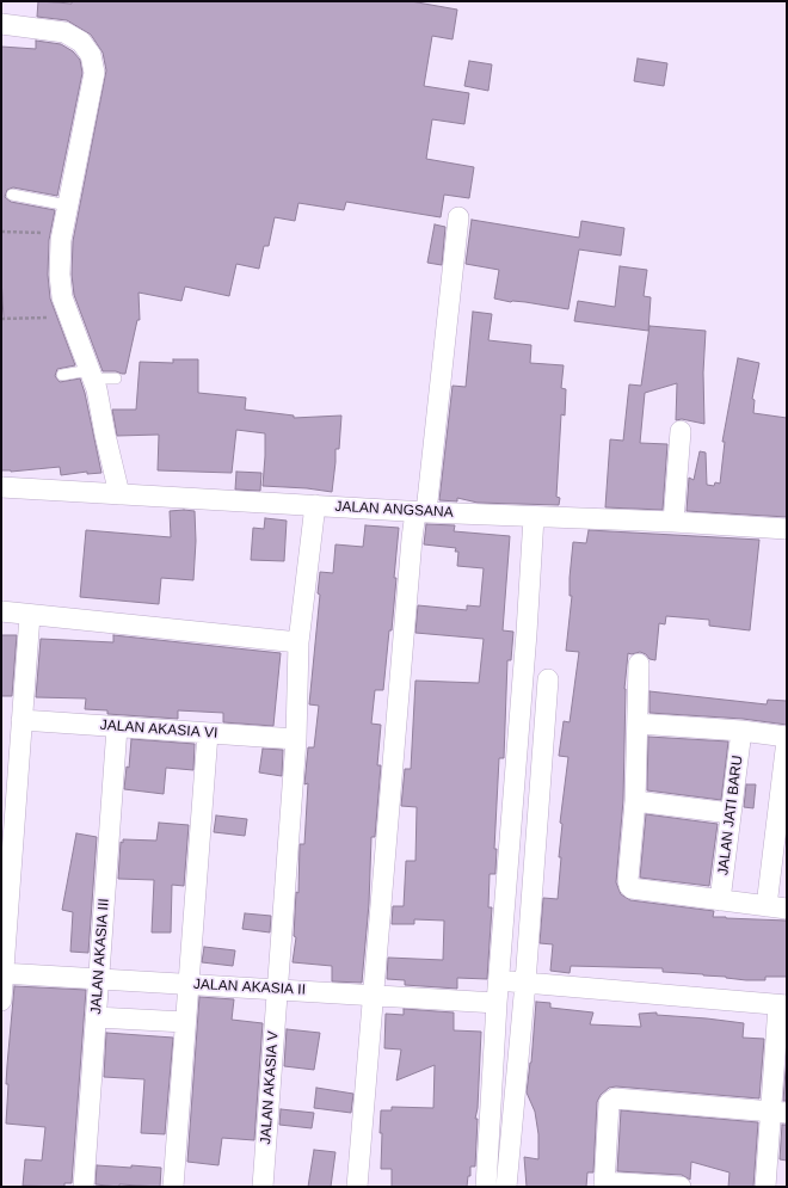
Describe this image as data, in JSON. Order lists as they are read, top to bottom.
{
  "streets": {
    "street": [
      "JALAN ANGSANA",
      "JALAN AKASIA VI",
      "JALAN JATI BARU",
      "JALAN AKASIA III",
      "JALAN AKASIA II",
      "JALAN AKASIA V"
    ]
  },
  "crossings": [
    ["JALAN ANGSANA", "JALAN AKASIA V"],
    ["JALAN AKASIA VI", "JALAN AKASIA III"],
    ["JALAN AKASIA VI", "JALAN AKASIA V"],
    ["JALAN AKASIA III", "JALAN AKASIA II"],
    ["JALAN AKASIA II", "JALAN AKASIA V"]
  ]
}
